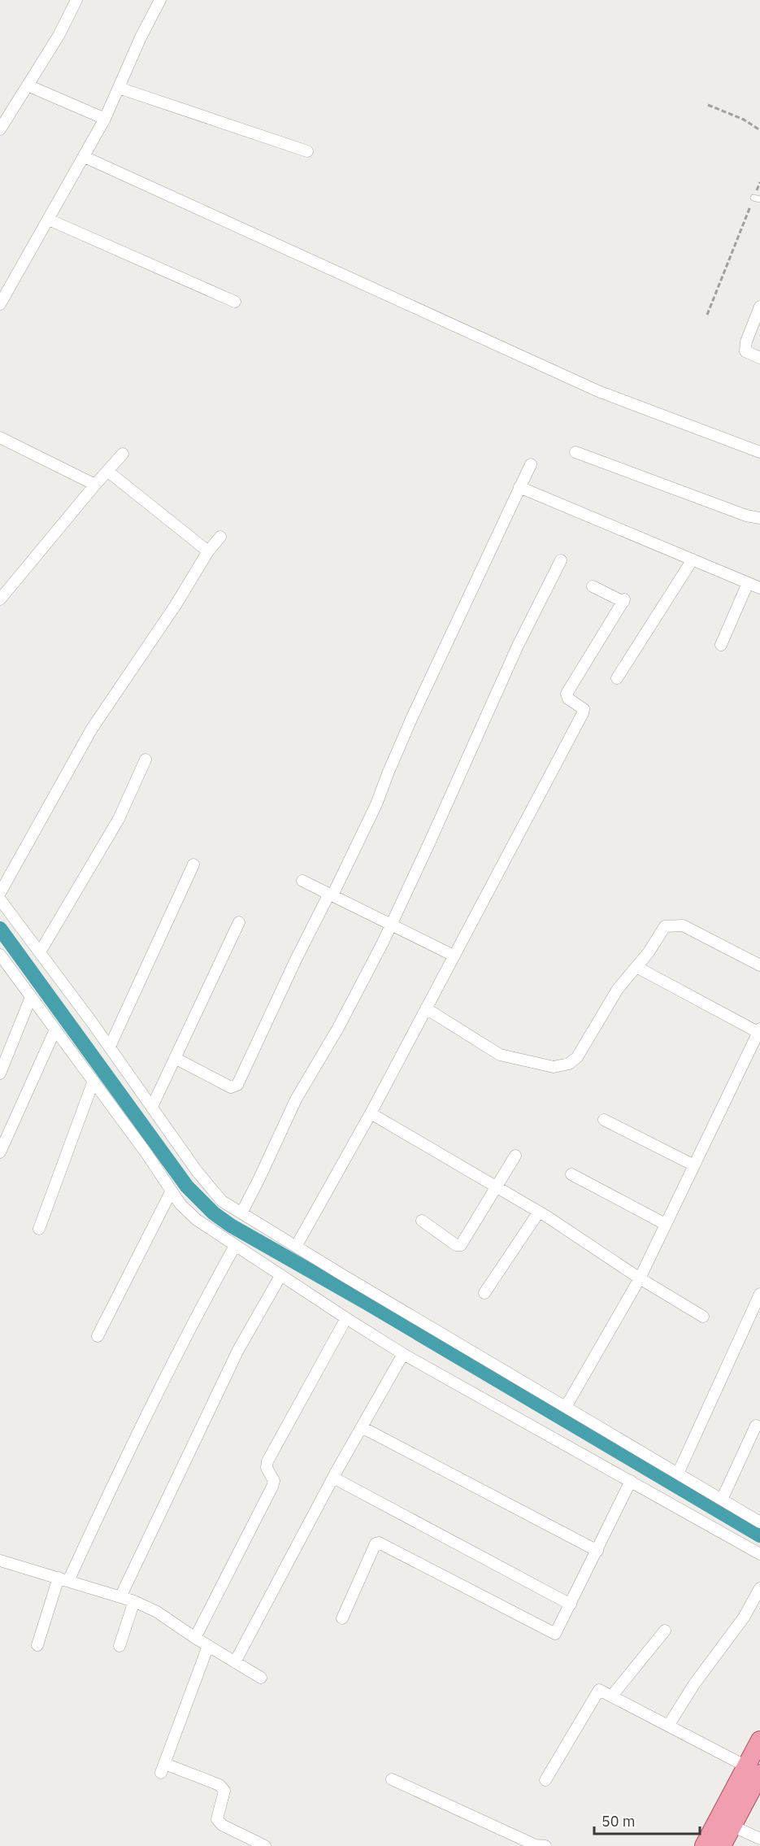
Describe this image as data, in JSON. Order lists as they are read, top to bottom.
{
  "scale_bar": "50 m"
}
